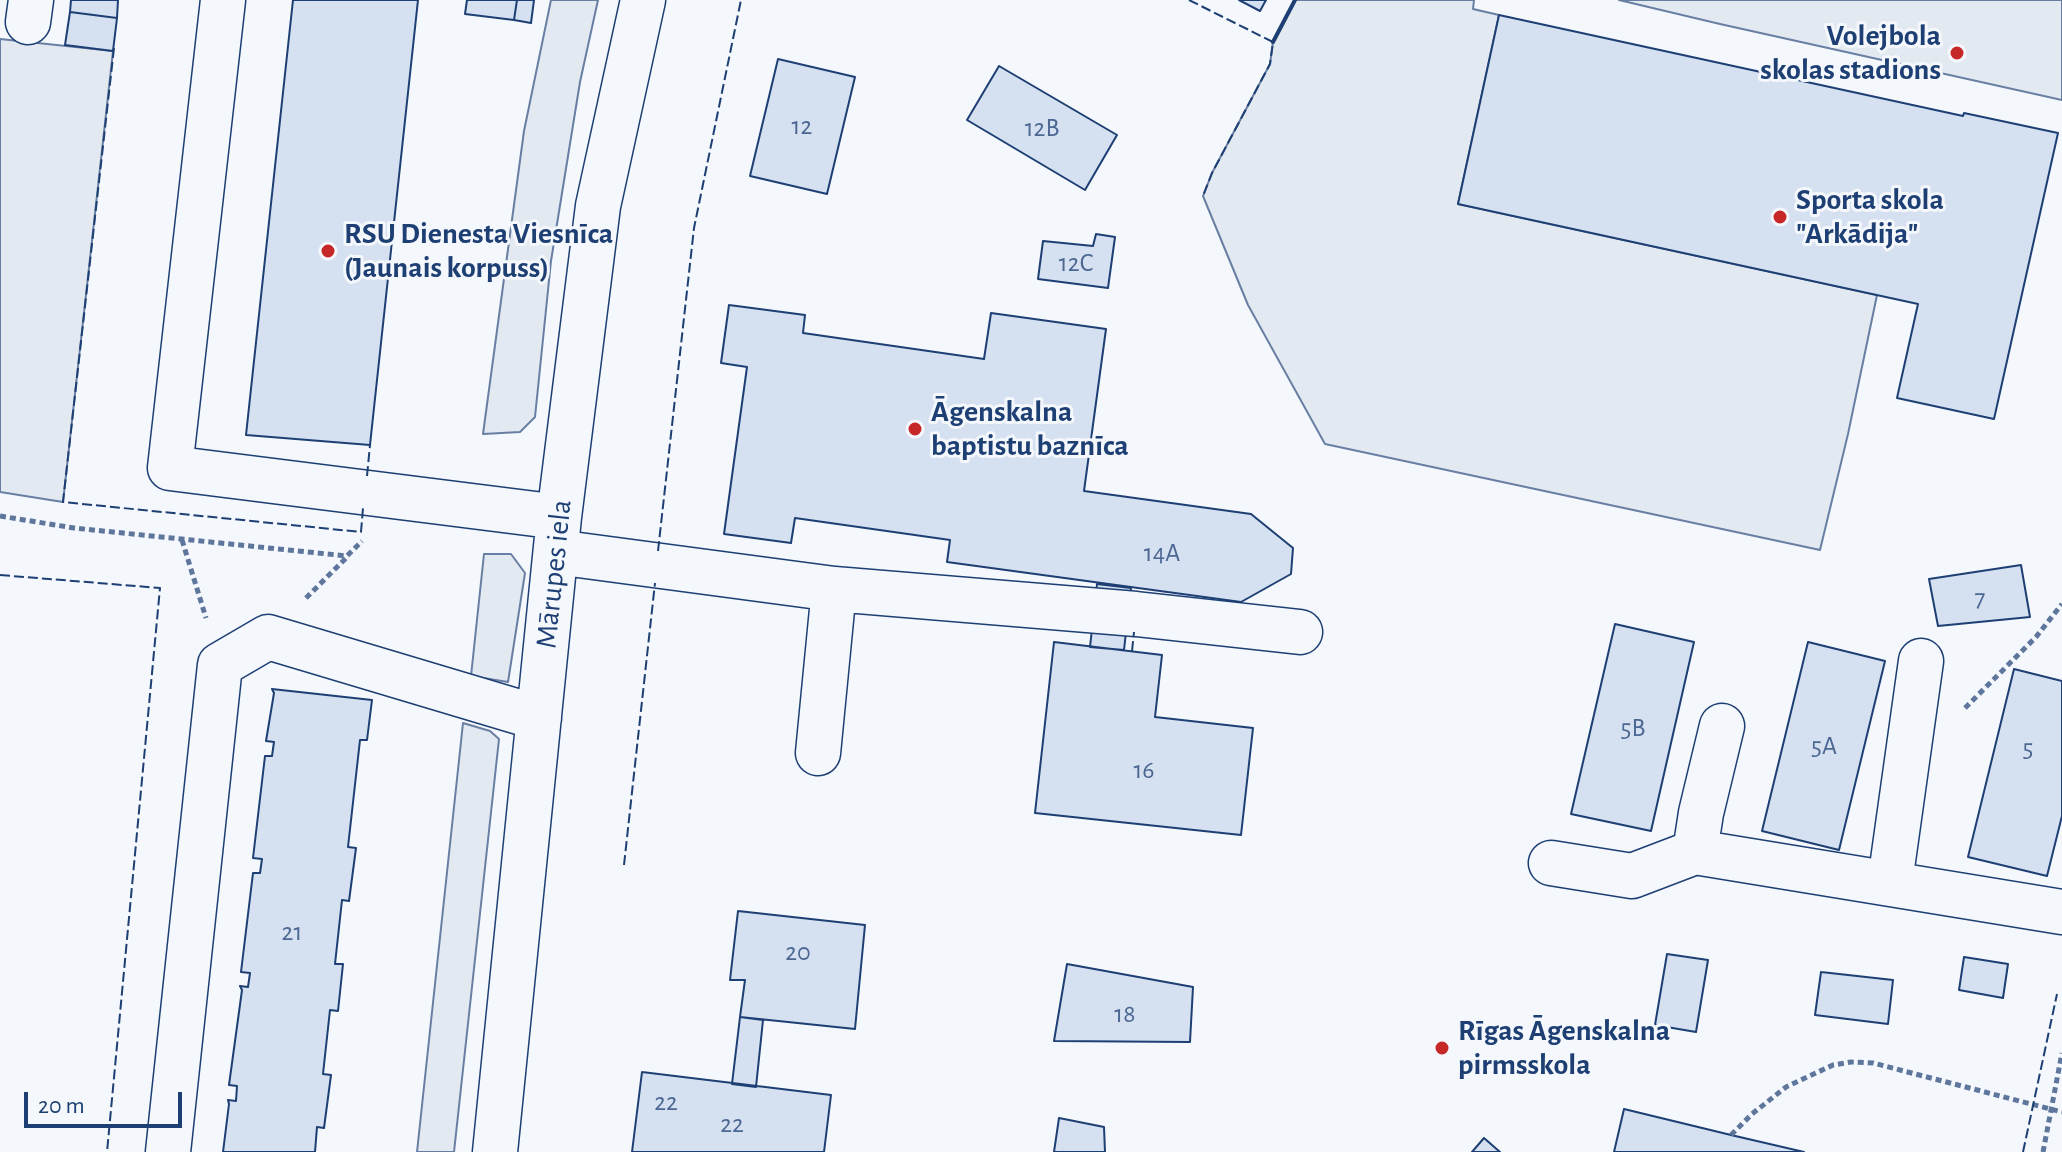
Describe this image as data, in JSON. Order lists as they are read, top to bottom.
{
  "streets": {
    "street": ["Mārupes iela"]
  },
  "places": [
    "Volejbola skolas stadions",
    "Sporta skola \"Arkādija\"",
    "RSU Dienesta Viesnīca (Jaunais korpuss)",
    "Āgenskalna baptistu baznīca",
    "Rīgas Āgenskalna pirmsskola"
  ],
  "house_numbers": [
    "12",
    "12B",
    "12C",
    "14A",
    "7",
    "5B",
    "5A",
    "5",
    "16",
    "21",
    "20",
    "18",
    "22",
    "22"
  ],
  "scale_bar": "20 m"
}
